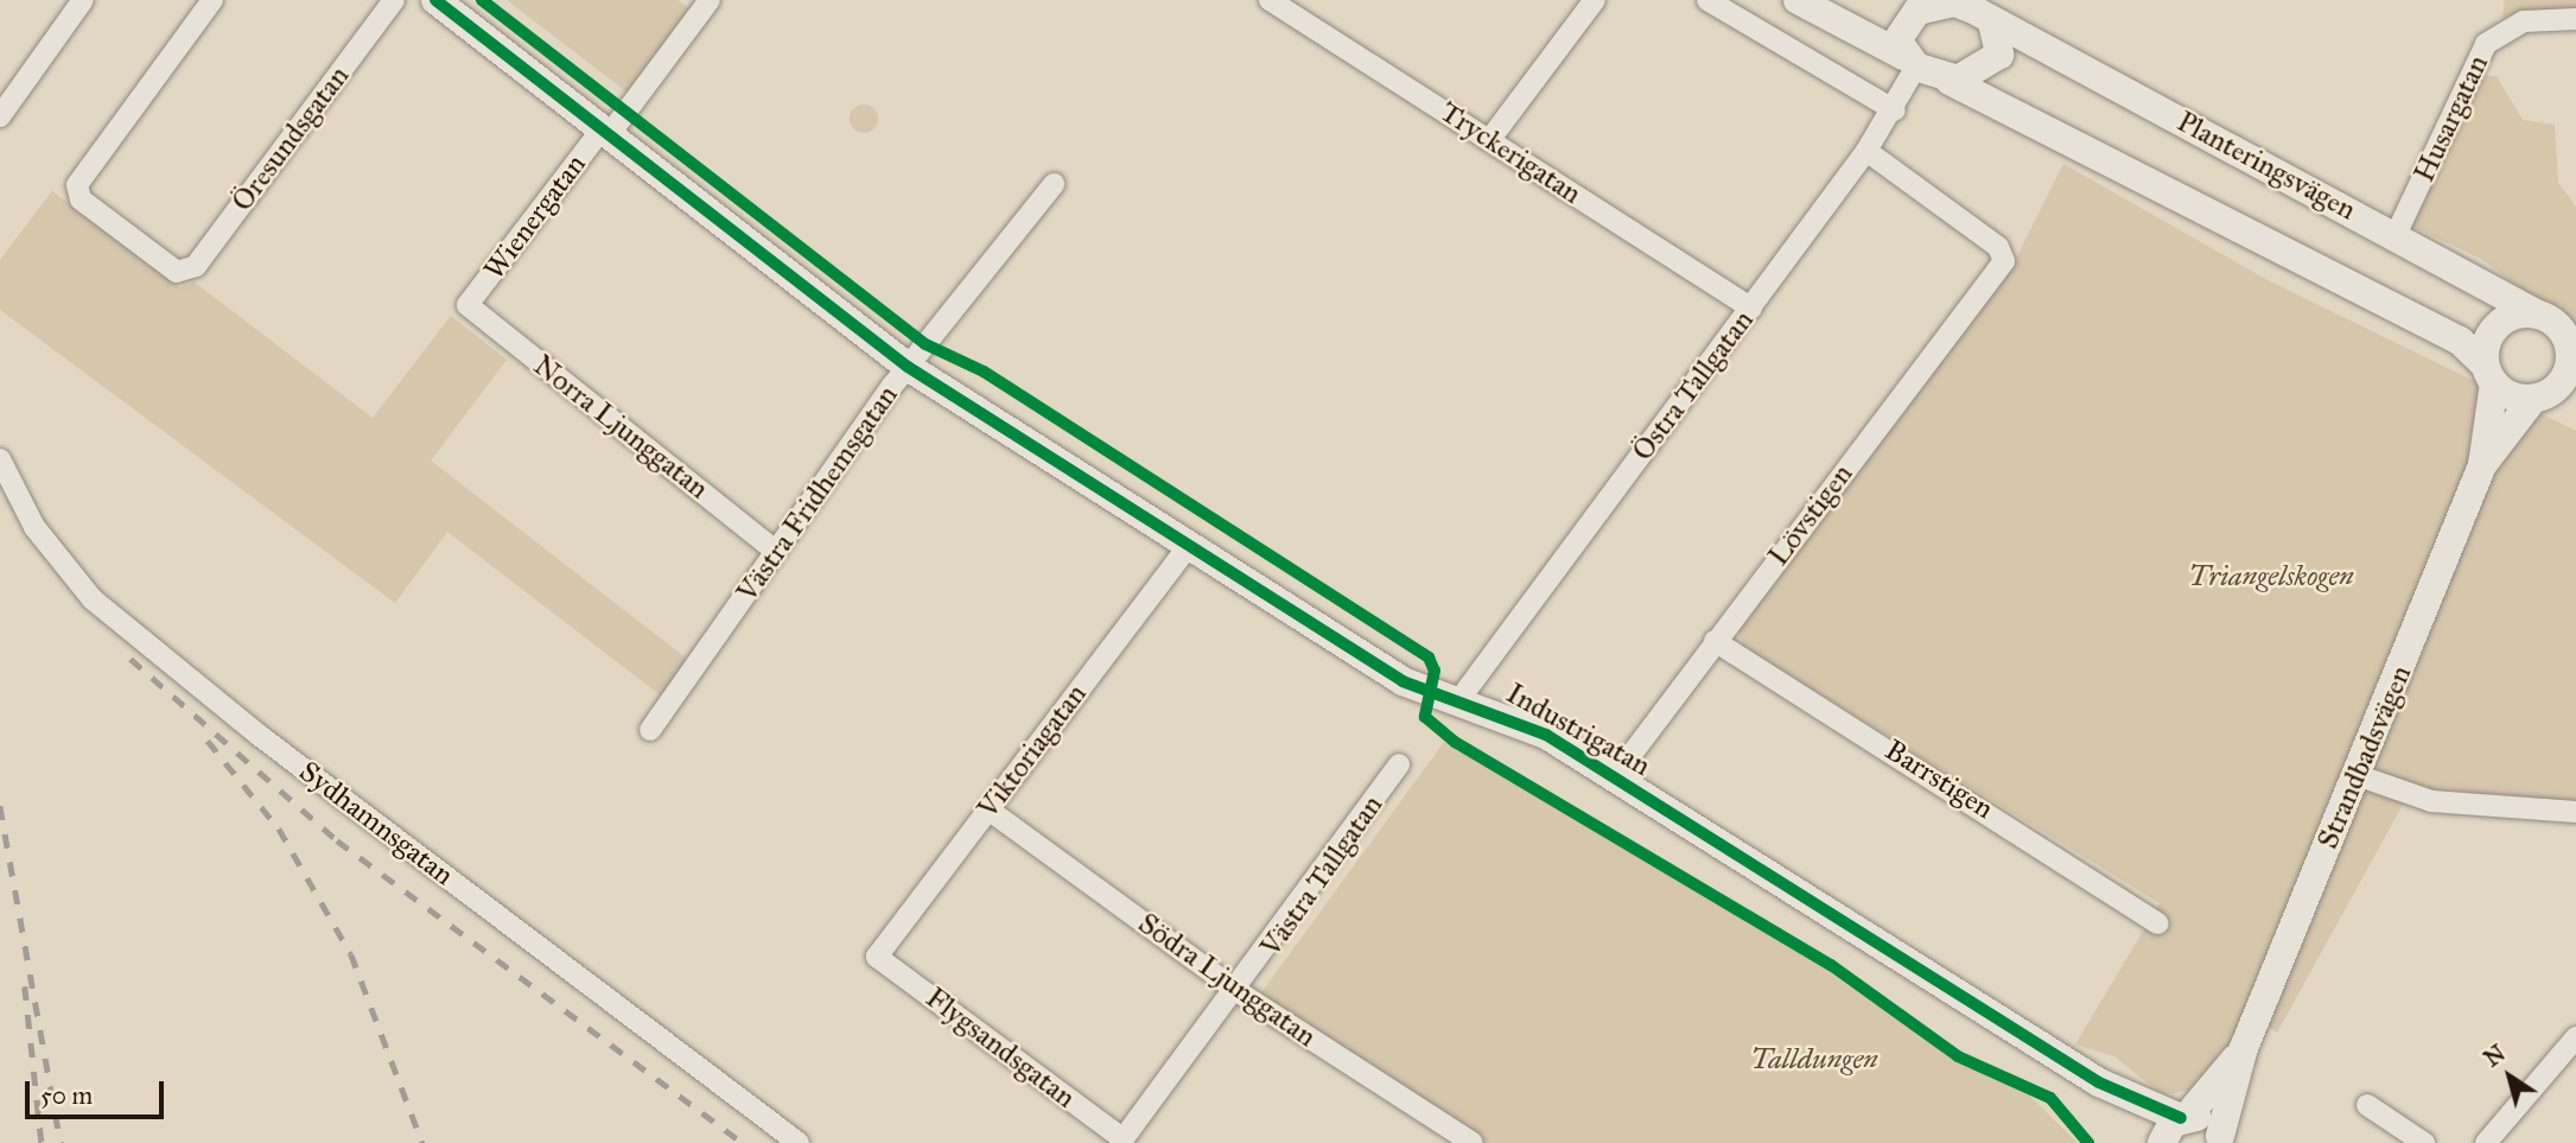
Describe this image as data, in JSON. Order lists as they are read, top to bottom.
{
  "streets": {
    "street": [
      "Husargatan",
      "Öresundsgatan",
      "Tryckerigatan",
      "Planteringsvägen",
      "Wienergatan",
      "Östra Tallgatan",
      "Norra Ljunggatan",
      "Västra Fridhemsgatan",
      "Lövstigen",
      "Industrigatan",
      "Viktoriagatan",
      "Strandbadsvägen",
      "Barrstigen",
      "Sydhamnsgatan",
      "Västra Tallgatan",
      "Södra Ljunggatan",
      "Flygsandsgatan"
    ]
  },
  "crossings": [
    ["Husargatan", "Planteringsvägen"],
    ["Tryckerigatan", "Östra Tallgatan"],
    ["Planteringsvägen", "Östra Tallgatan"],
    ["Planteringsvägen", "Strandbadsvägen"],
    ["Wienergatan", "Norra Ljunggatan"],
    ["Wienergatan", "Industrigatan"],
    ["Östra Tallgatan", "Lövstigen"],
    ["Östra Tallgatan", "Industrigatan"],
    ["Norra Ljunggatan", "Västra Fridhemsgatan"],
    ["Västra Fridhemsgatan", "Industrigatan"],
    ["Lövstigen", "Industrigatan"],
    ["Lövstigen", "Barrstigen"],
    ["Industrigatan", "Viktoriagatan"],
    ["Industrigatan", "Strandbadsvägen"],
    ["Viktoriagatan", "Södra Ljunggatan"],
    ["Viktoriagatan", "Flygsandsgatan"],
    ["Västra Tallgatan", "Södra Ljunggatan"],
    ["Västra Tallgatan", "Flygsandsgatan"]
  ],
  "parks": ["Triangelskogen", "Talldungen"],
  "scale_bar": "50 m",
  "north": "top left"
}
